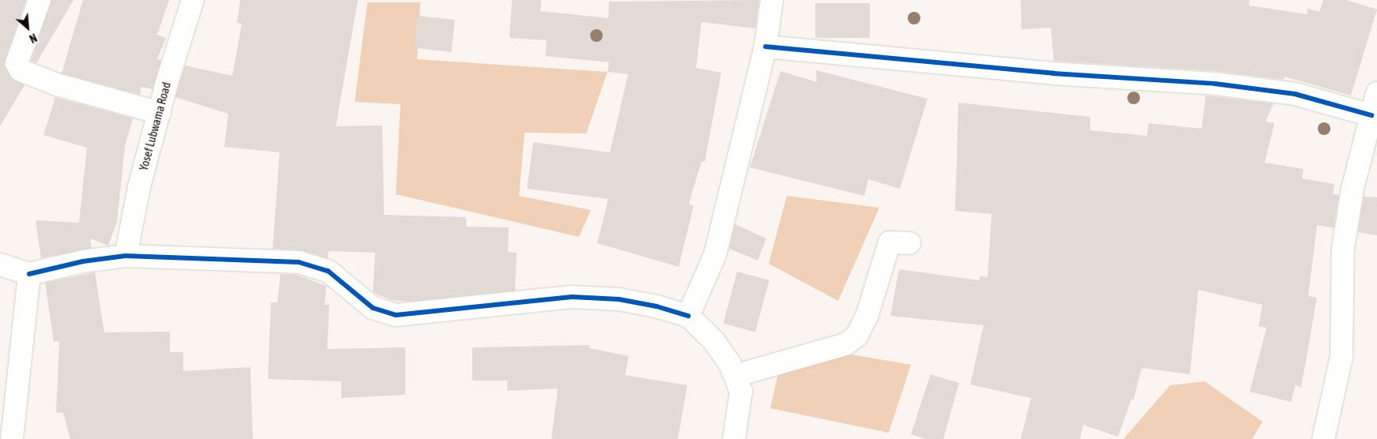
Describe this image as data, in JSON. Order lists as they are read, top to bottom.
{
  "streets": {
    "street": ["Yosef Lubwama Road"]
  },
  "north": "bottom right"
}
